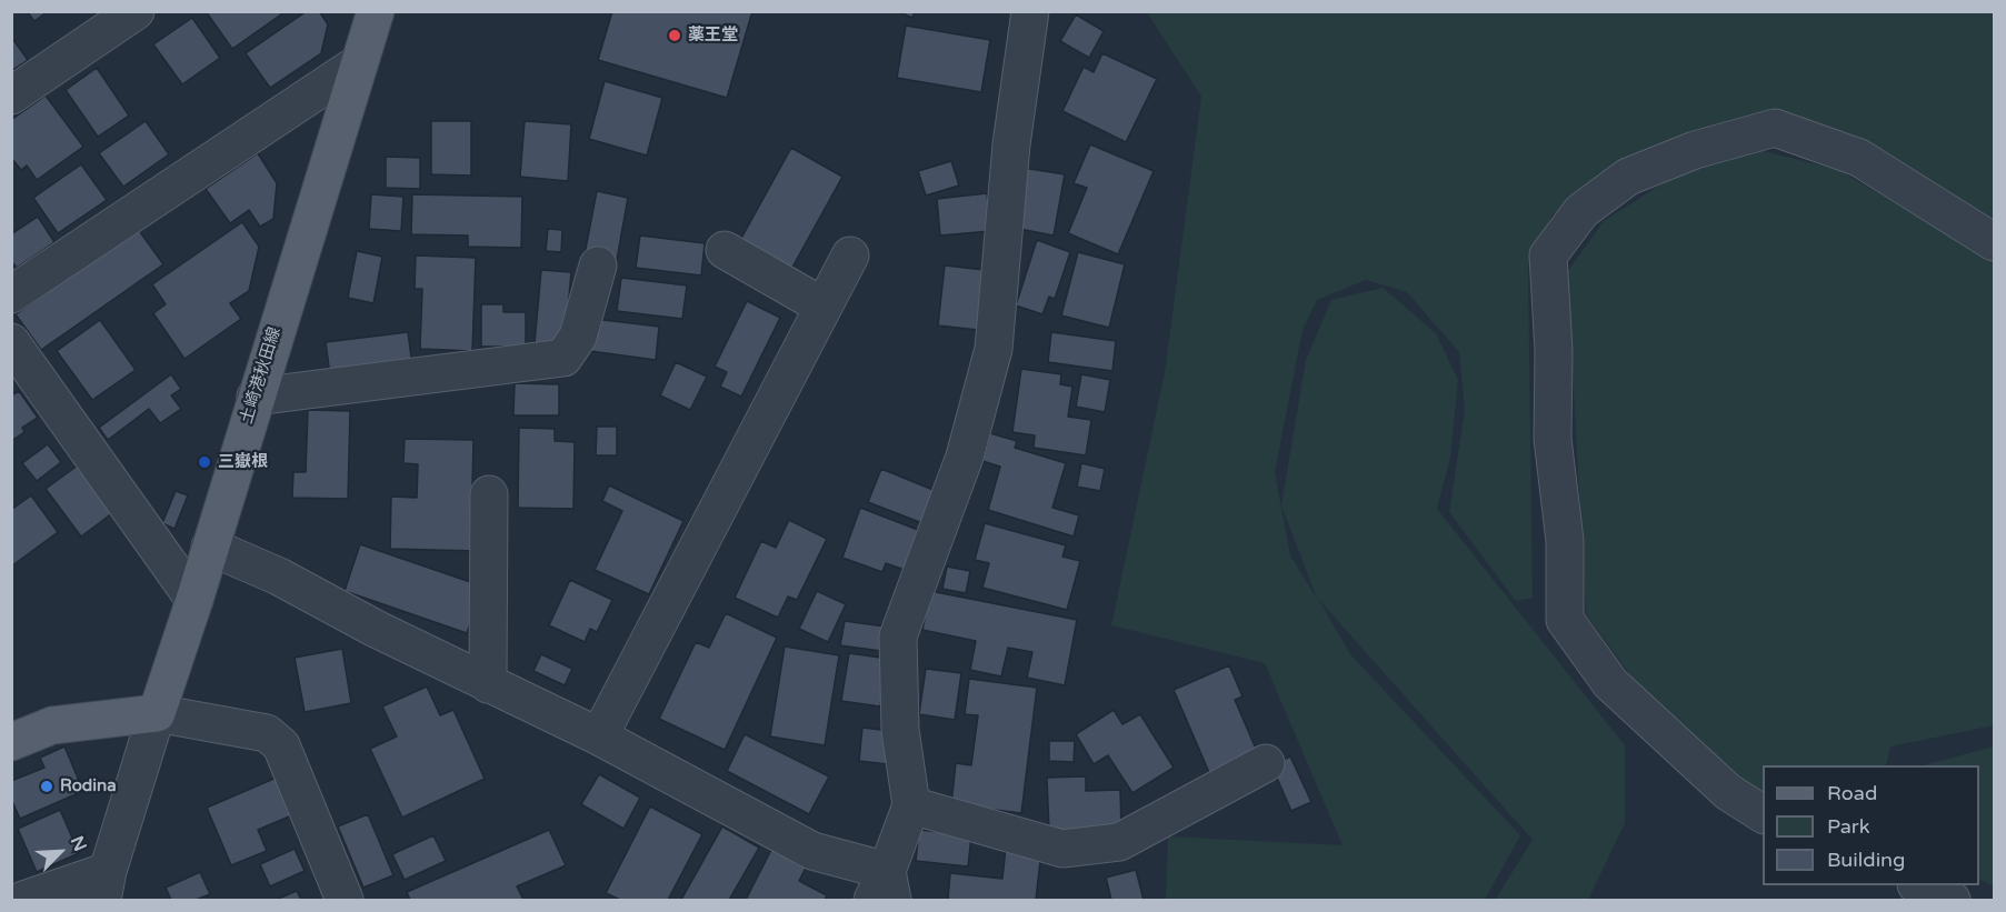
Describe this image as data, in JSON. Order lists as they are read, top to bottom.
{
  "streets": {
    "main road": ["土崎港秋田線"]
  },
  "places": ["薬王堂", "三嶽根", "Rodina"],
  "legend": ["Road", "Park", "Building"],
  "north": "top right"
}
